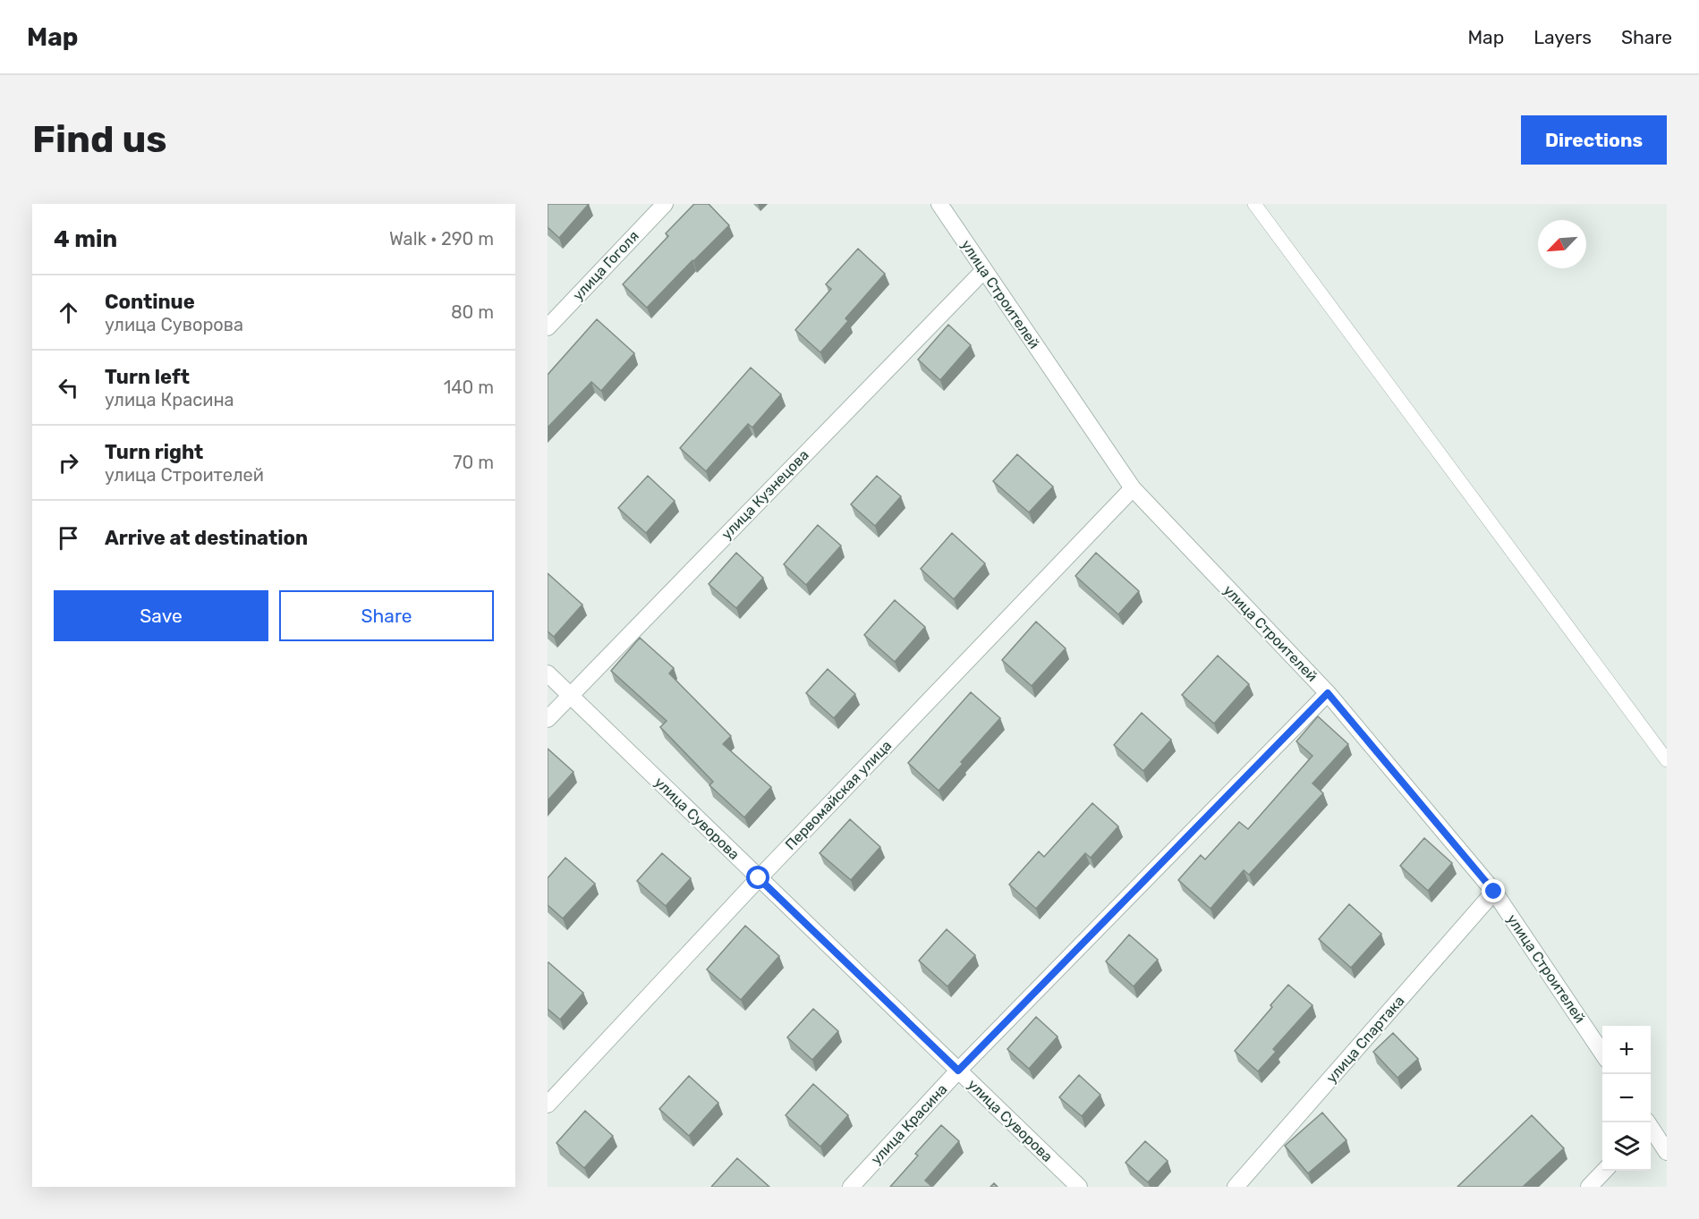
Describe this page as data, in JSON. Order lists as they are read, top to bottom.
{
  "streets": {
    "street": [
      "улица Гоголя",
      "улица Строителей",
      "улица Кузнецова",
      "Первомайская улица",
      "улица Суворова",
      "улица Спартака",
      "улица Красина"
    ]
  },
  "crossings": [
    ["улица Строителей", "улица Кузнецова"],
    ["улица Строителей", "Первомайская улица"],
    ["улица Строителей", "улица Спартака"],
    ["улица Строителей", "улица Красина"],
    ["улица Кузнецова", "улица Суворова"],
    ["Первомайская улица", "улица Суворова"],
    ["улица Суворова", "улица Красина"]
  ],
  "north": "bottom left",
  "page": {
    "header": "Map",
    "nav": ["Map", "Layers", "Share"],
    "buttons": [
      "Directions",
      ["Save", "Share"]
    ],
    "title": "Find us",
    "heading": ["4 min", "Walk · 290 m"],
    "list": [
      ["Continue", "улица Суворова", "80 m"],
      ["Turn left", "улица Красина", "140 m"],
      ["Turn right", "улица Строителей", "70 m"],
      "Arrive at destination"
    ],
    "map_buttons": ["+", "−"]
  }
}
